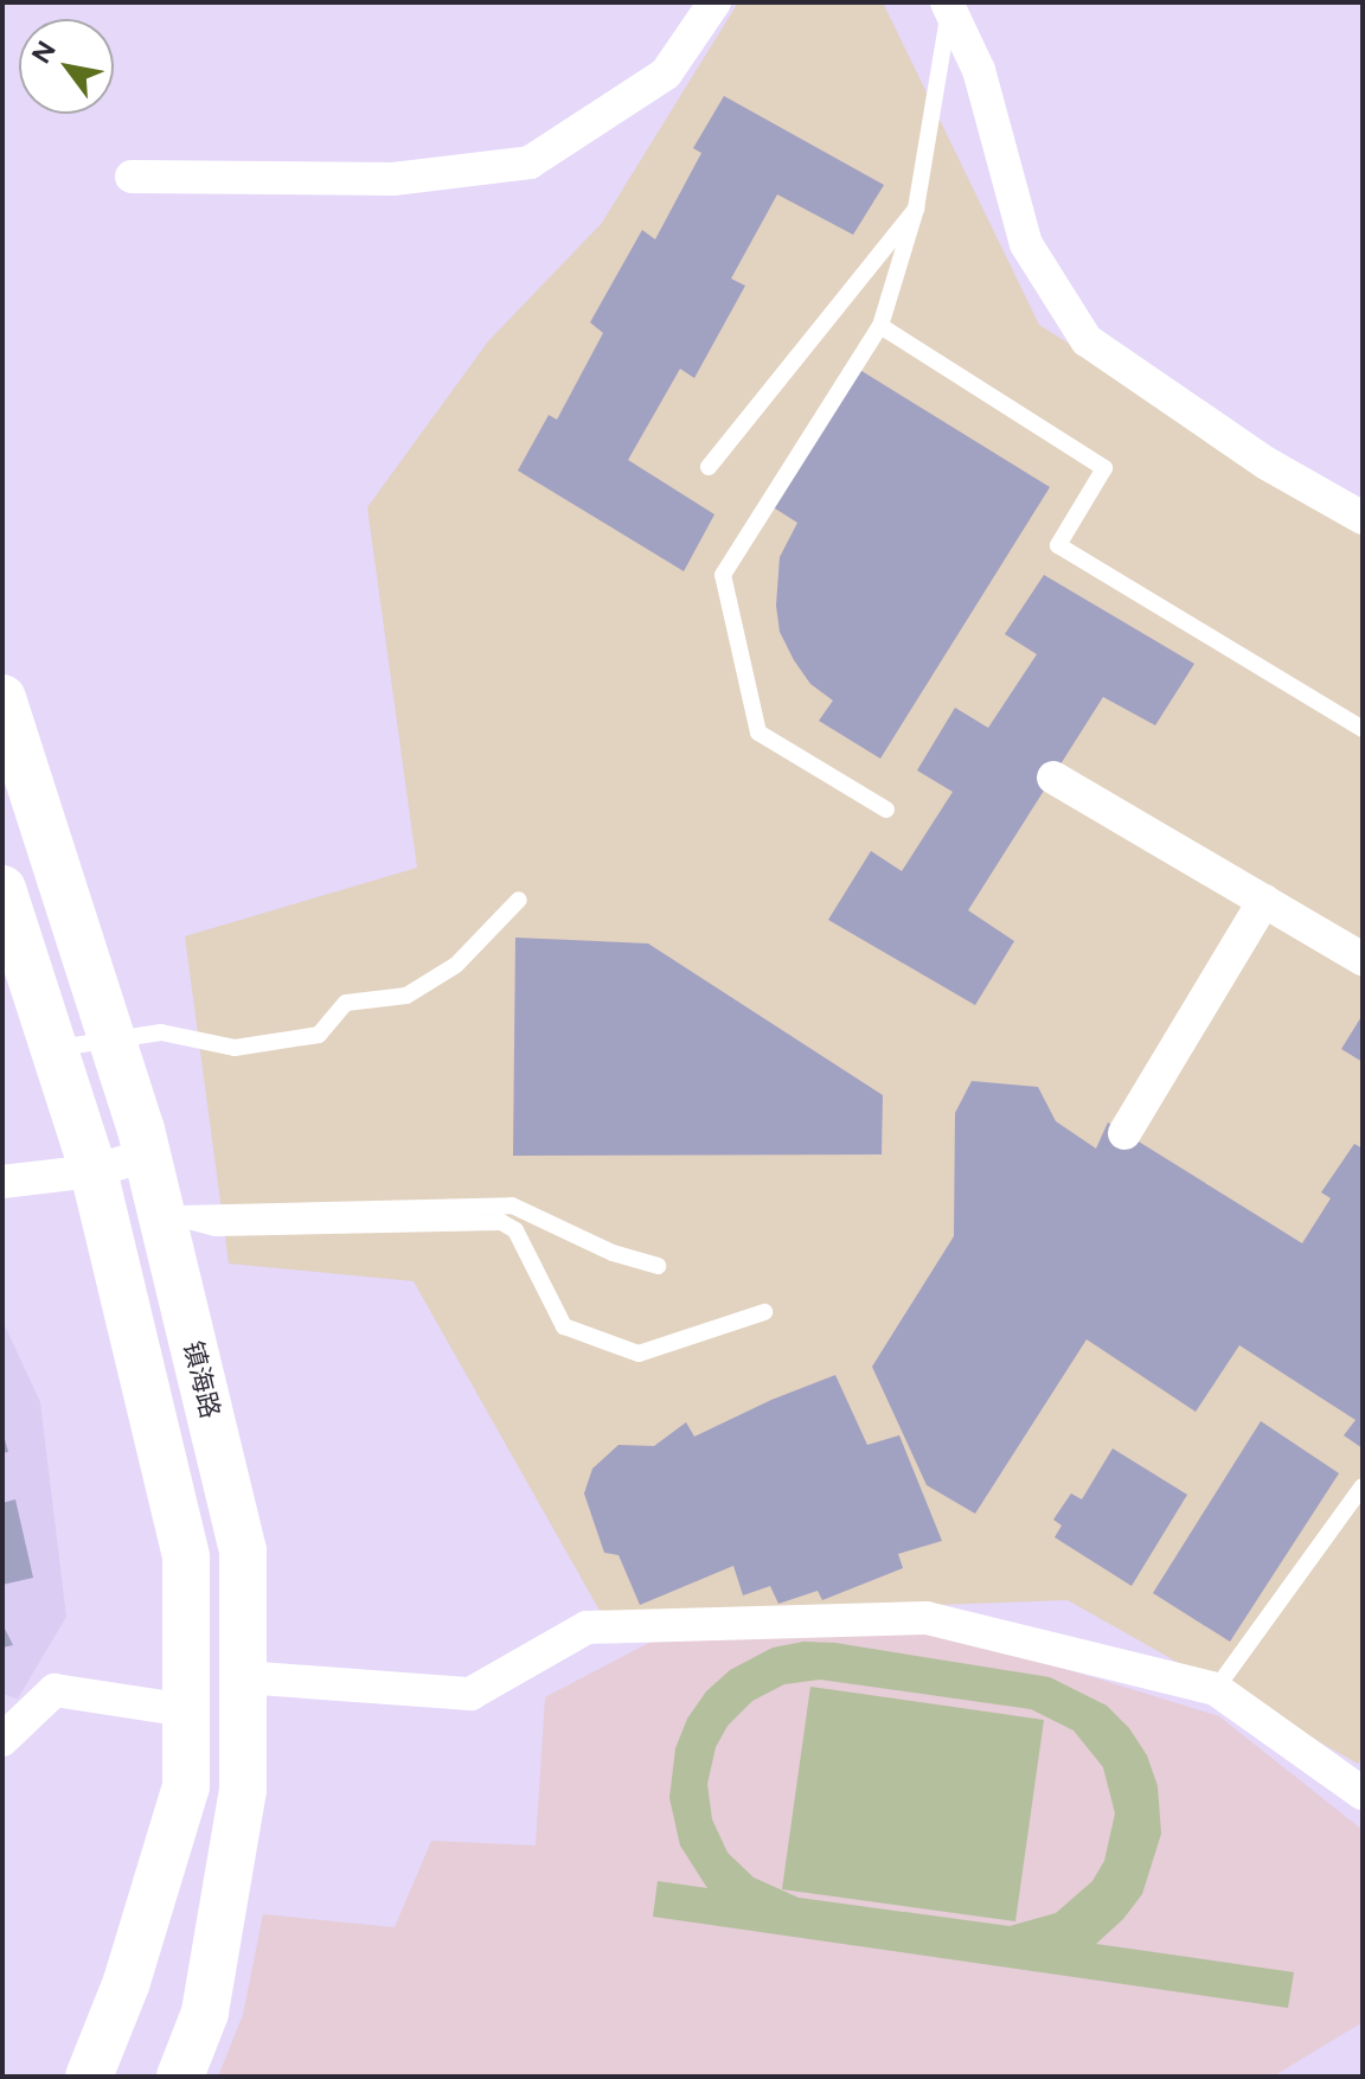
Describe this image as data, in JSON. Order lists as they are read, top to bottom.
{
  "streets": {
    "main road": ["镇海路"]
  },
  "north": "top left"
}
